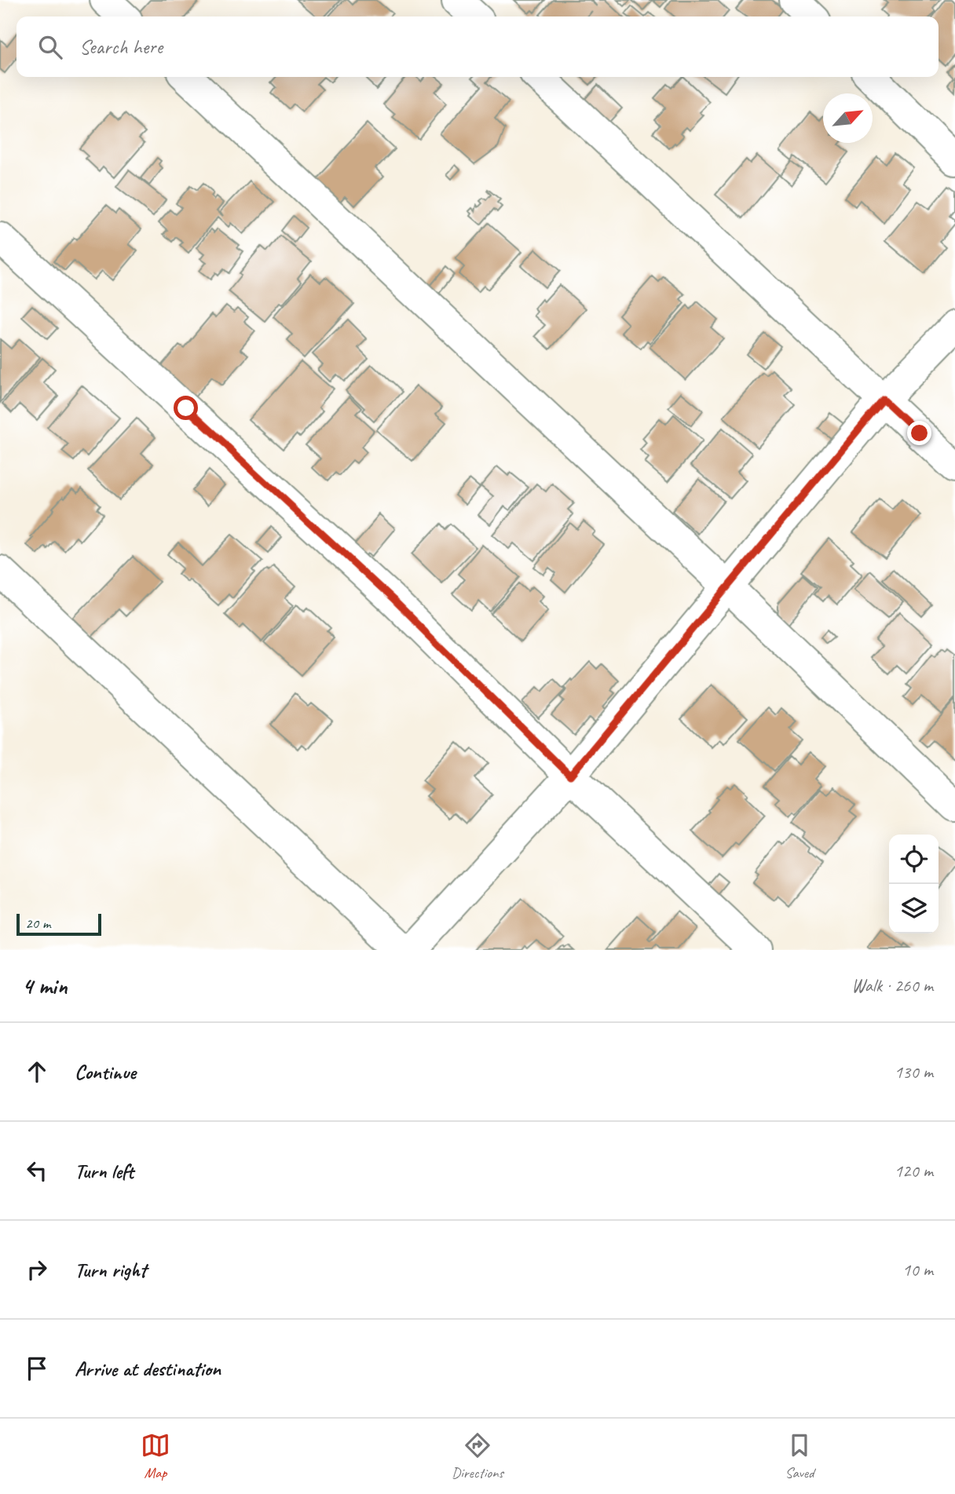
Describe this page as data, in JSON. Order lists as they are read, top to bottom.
{
  "scale_bar": "20 m",
  "north": "top right",
  "page": {
    "search": "Search here",
    "scale": "20 m",
    "heading": ["4 min", "Walk · 260 m"],
    "list": [
      ["Continue", "130 m"],
      ["Turn left", "120 m"],
      ["Turn right", "10 m"],
      "Arrive at destination"
    ],
    "nav": ["Map", "Directions", "Saved"]
  }
}
